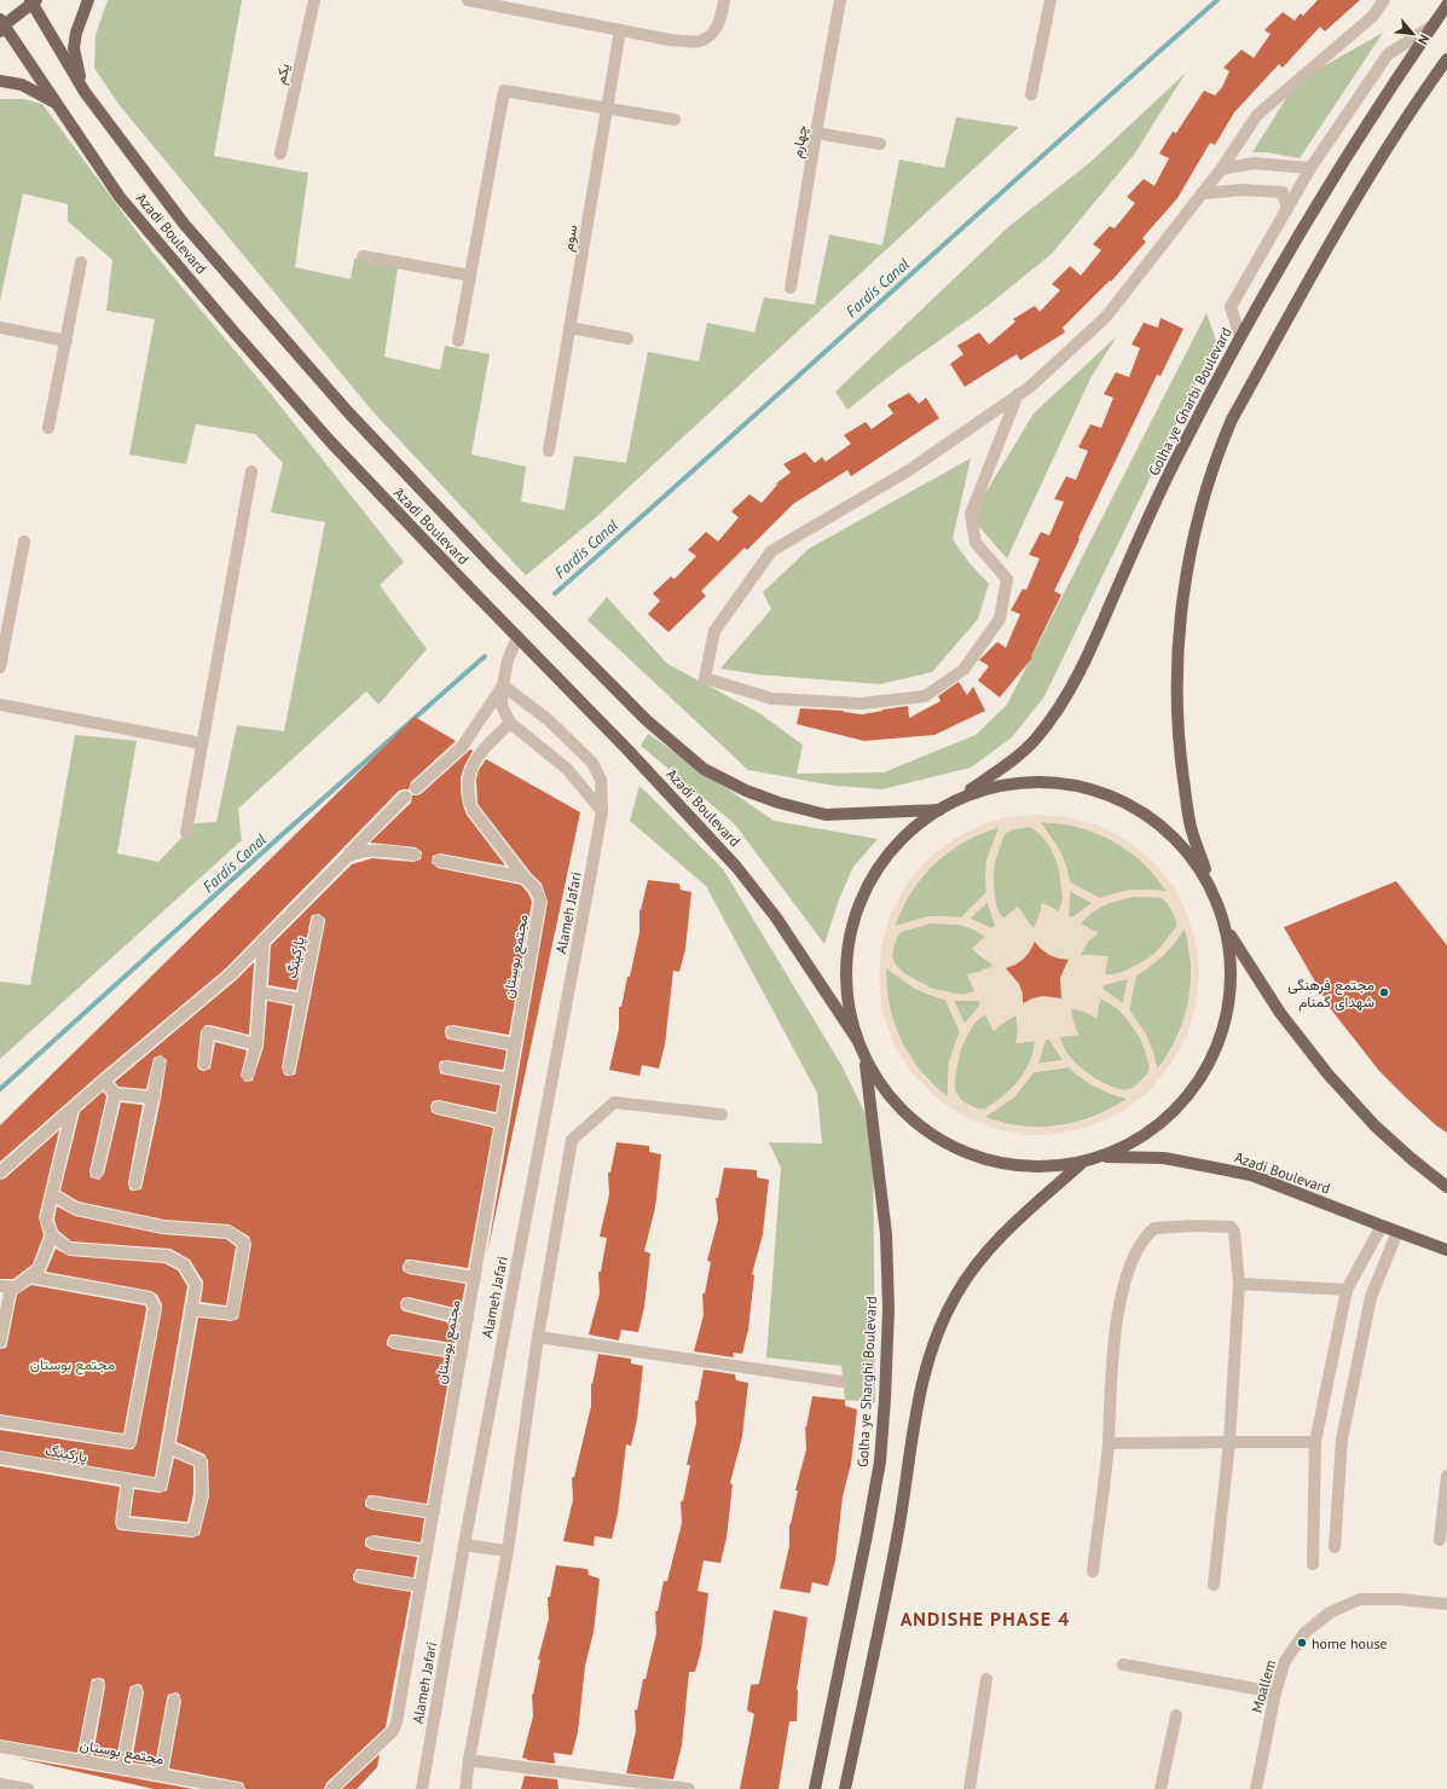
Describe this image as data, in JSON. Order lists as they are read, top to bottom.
{
  "streets": {
    "main road": ["َAzadi Boulevard", "Golha ye Gharbi Boulevard", "Golha ye Sharghi Boulevard"],
    "street": [
      "یکم",
      "چهارم",
      "سوم",
      "Alameh Jafari",
      "مجتمع بوستان",
      "پارکینگ",
      "Moallem"
    ]
  },
  "districts": ["ANDISHE PHASE 4"],
  "water": ["Fardis Canal"],
  "parks": ["مجتمع بوستان"],
  "places": ["مجتمع فرهنگی شهدای گمنام", "home house"],
  "north": "bottom right"
}
